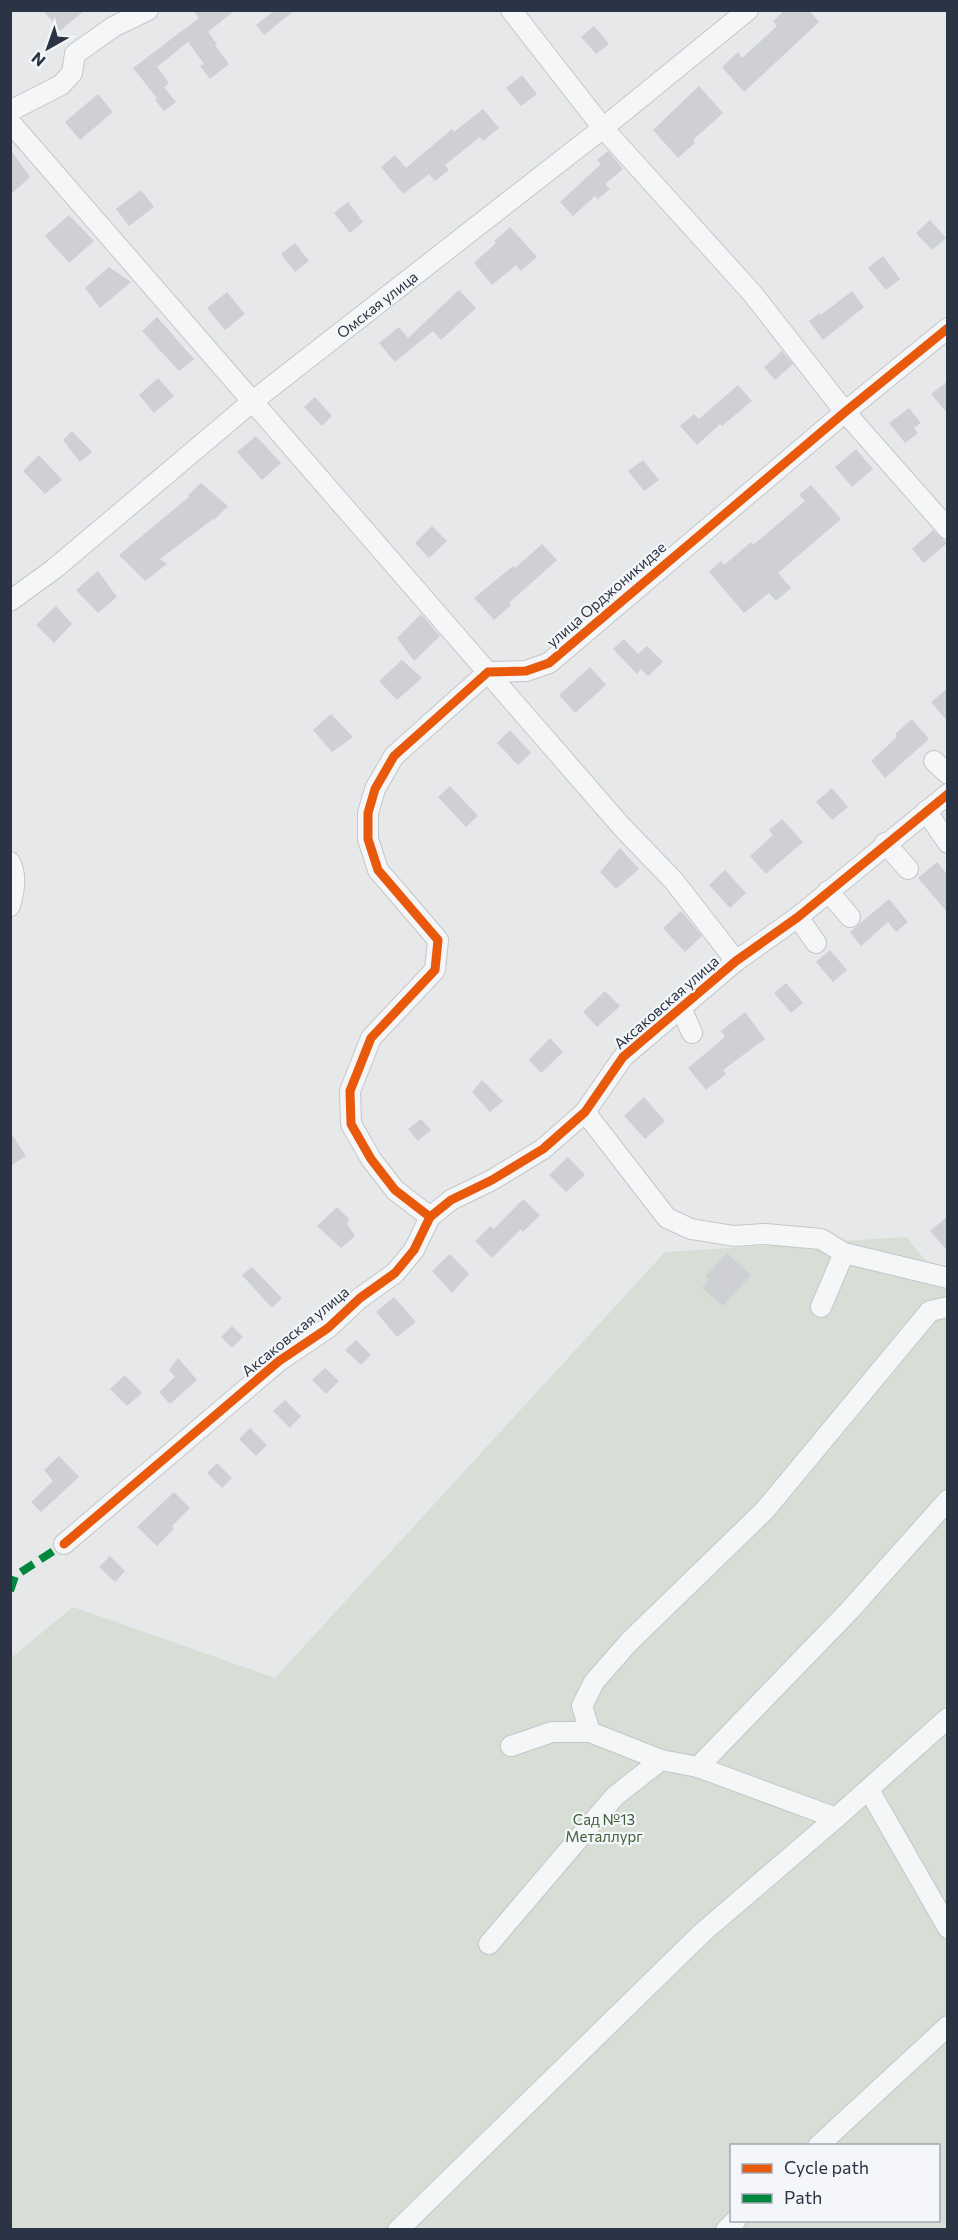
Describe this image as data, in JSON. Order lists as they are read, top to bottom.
{
  "streets": {
    "street": ["Омская улица", "улица Орджоникидзе", "Аксаковская улица"]
  },
  "parks": ["Сад №13 Металлург"],
  "legend": ["Cycle path", "Path"],
  "north": "bottom left"
}
